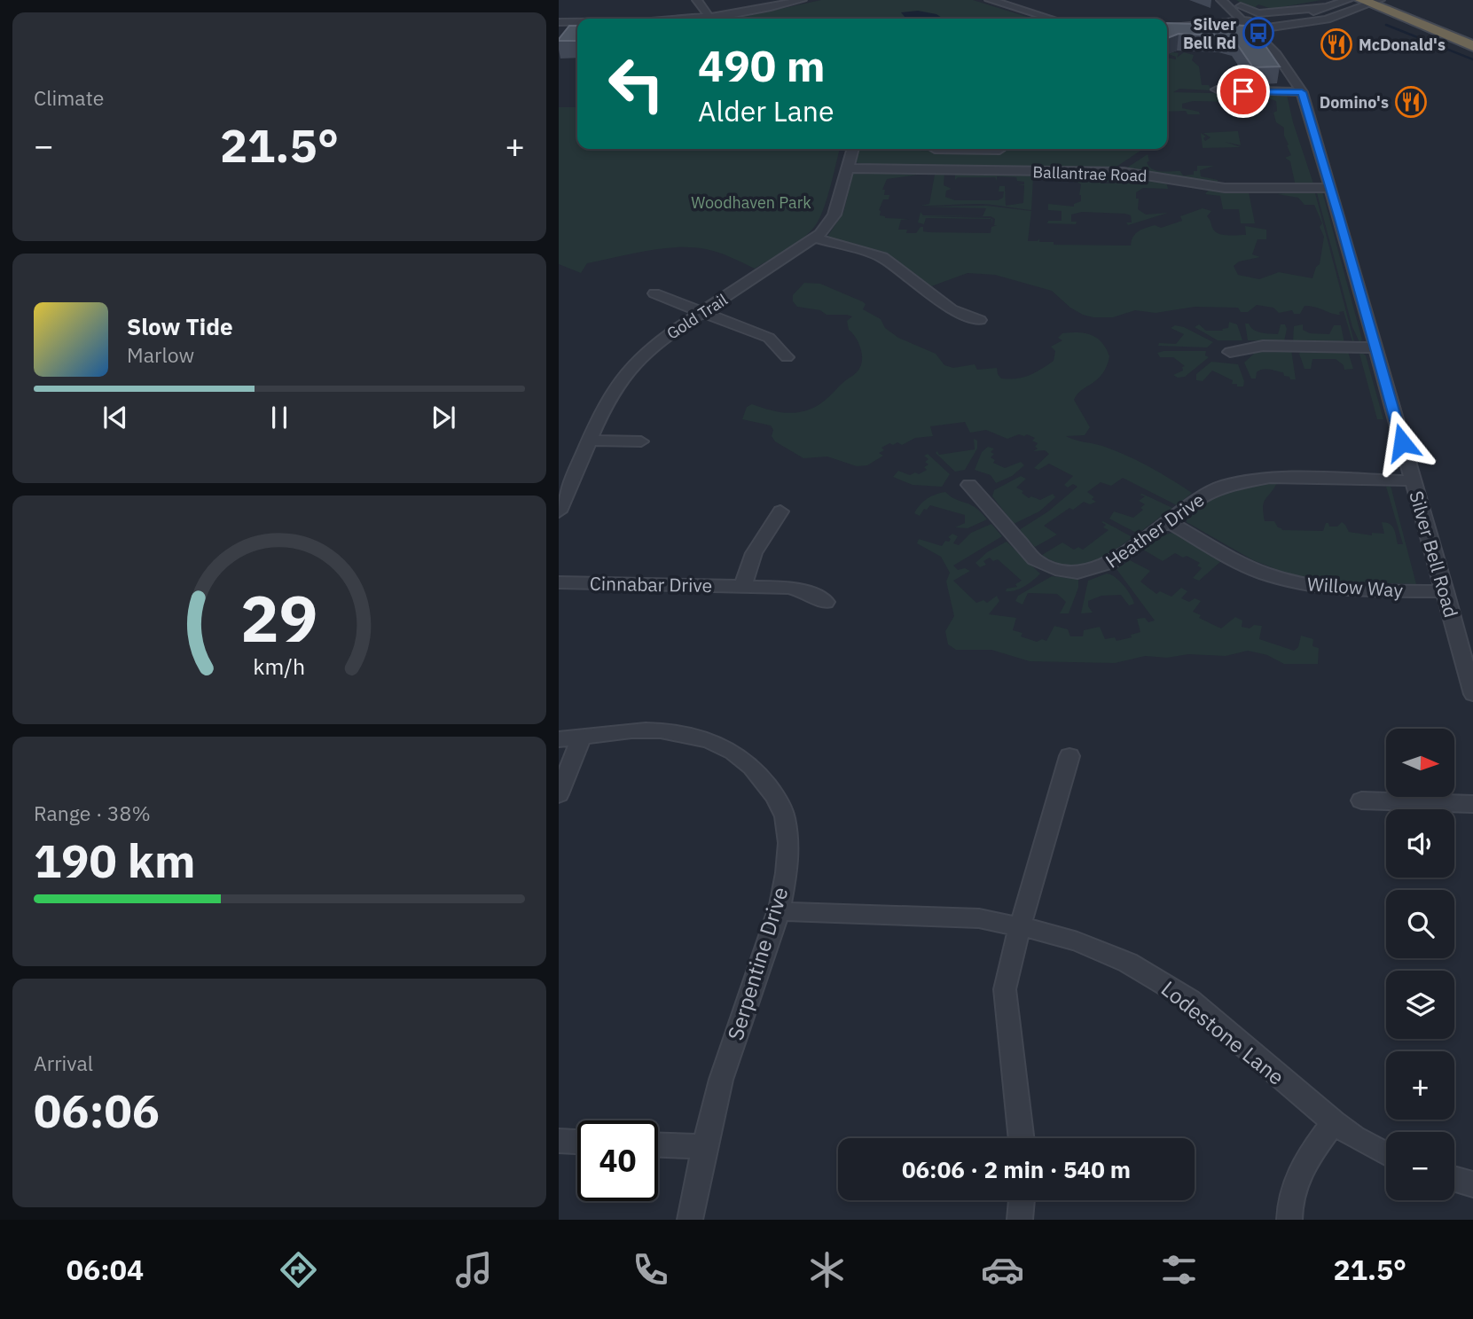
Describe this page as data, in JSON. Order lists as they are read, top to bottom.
{
  "streets": {
    "street": [
      "Ballantrae Road",
      "Gold Trail",
      "Heather Drive",
      "Silver Bell Road",
      "Cinnabar Drive",
      "Willow Way",
      "Serpentine Drive",
      "Lodestone Lane"
    ]
  },
  "crossings": [
    ["Ballantrae Road", "Gold Trail"],
    ["Ballantrae Road", "Silver Bell Road"],
    ["Heather Drive", "Silver Bell Road"],
    ["Heather Drive", "Willow Way"],
    ["Silver Bell Road", "Willow Way"],
    ["Serpentine Drive", "Lodestone Lane"]
  ],
  "parks": ["Woodhaven Park"],
  "places": {
    "bus stop": ["Silver Bell Rd"],
    "restaurant": ["McDonald's", "Domino's"]
  },
  "north": "right",
  "page": {
    "tile": [
      "Climate",
      ["Range · 38%", "190 km"],
      ["Arrival", "06:06"]
    ],
    "turn": ["490 m", "Alder Lane"],
    "heat": ["−", "21.5°", "+"],
    "song": ["Slow Tide", "Marlow"],
    "map_buttons": ["+", "−"],
    "limit": "40",
    "trip": "06:06 · 2 min · 540 m",
    "tabs": ["06:04", "21.5°"],
    "gauge": ["29", "km/h"]
  }
}
